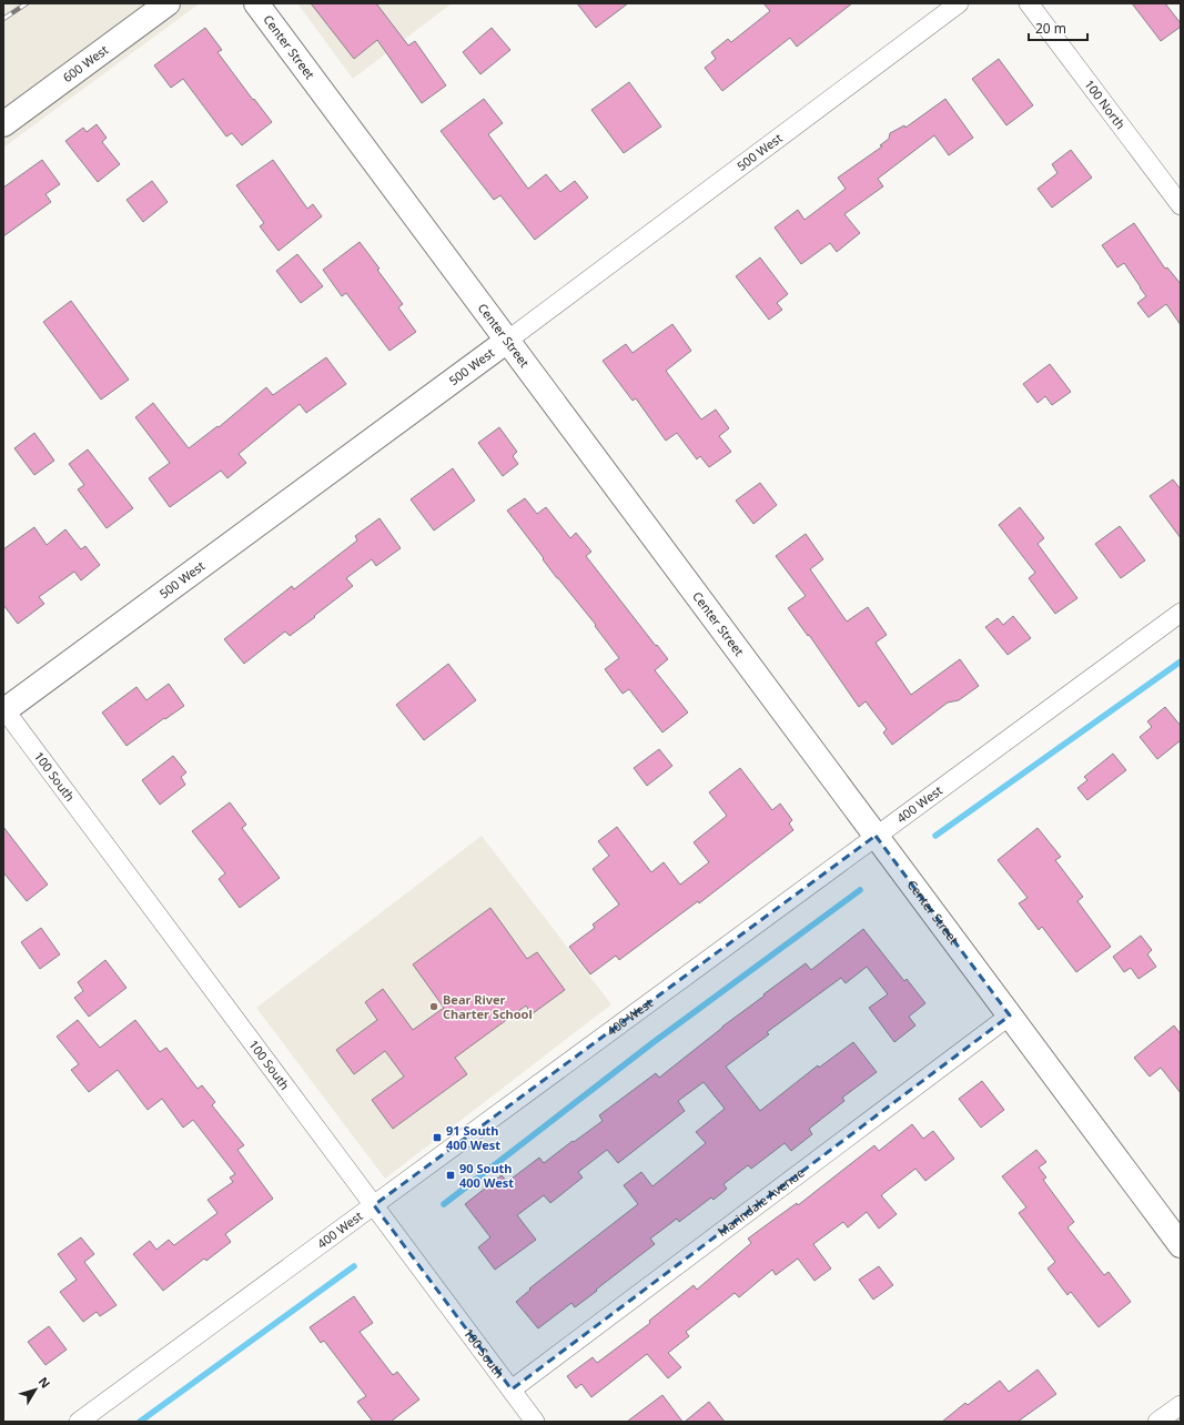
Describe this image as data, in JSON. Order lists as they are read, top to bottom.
{
  "streets": {
    "street": [
      "Center Street",
      "600 West",
      "100 North",
      "500 West",
      "100 South",
      "400 West",
      "Marindale Avenue"
    ]
  },
  "crossings": [
    ["Center Street", "500 West"],
    ["Center Street", "400 West"],
    ["Center Street", "Marindale Avenue"],
    ["500 West", "100 South"],
    ["100 South", "400 West"],
    ["100 South", "Marindale Avenue"]
  ],
  "places": {
    "other": ["Bear River Charter School"],
    "transit": ["91 South 400 West", "90 South 400 West"]
  },
  "scale_bar": "20 m",
  "north": "top right"
}
